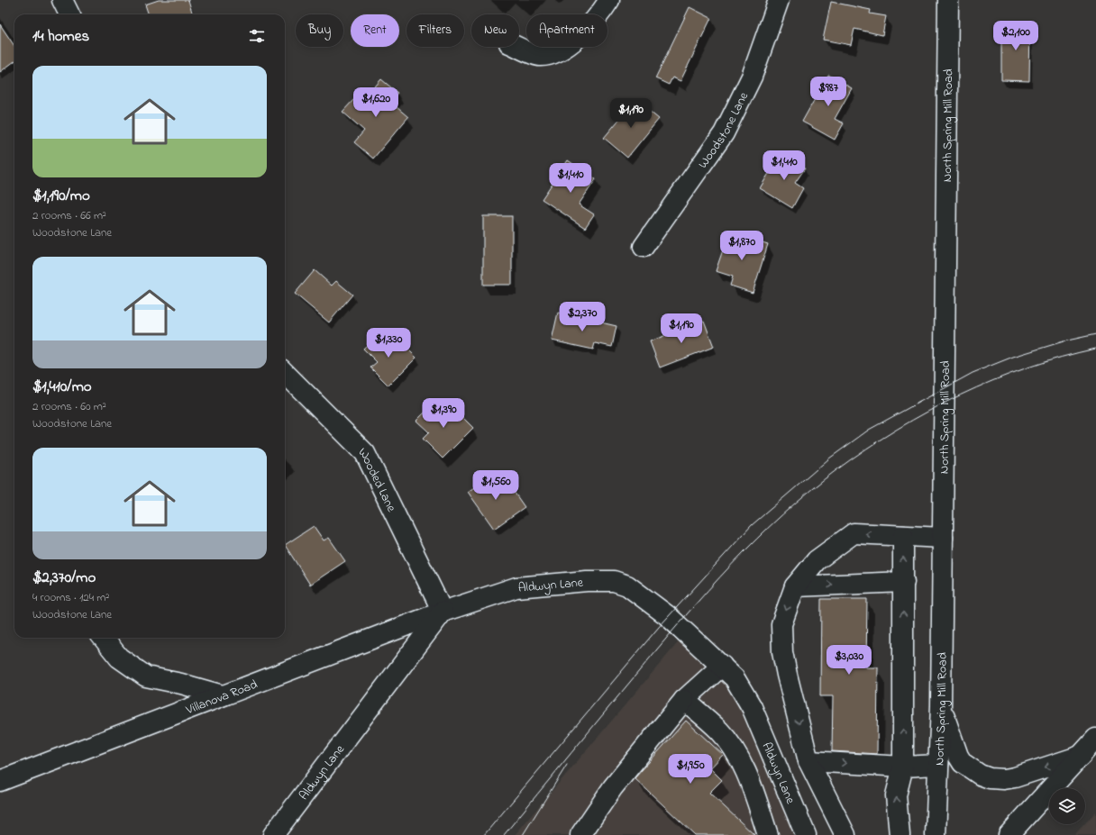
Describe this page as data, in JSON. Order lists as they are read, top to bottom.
{
  "streets": {
    "main road": [
      "North Spring Mill Road",
      "Woodstone Lane",
      "Wooded Lane",
      "Aldwyn Lane",
      "Villanova Road"
    ]
  },
  "crossings": [
    ["Wooded Lane", "Aldwyn Lane"],
    ["Wooded Lane", "Villanova Road"],
    ["Aldwyn Lane", "Villanova Road"]
  ],
  "page": {
    "chip": [
      "Buy",
      "Rent",
      "Filters",
      "New",
      "Apartment"
    ],
    "heading": "14 homes",
    "price": [
      "$2,100",
      "$987",
      "$1,620",
      "$1,190",
      "$1,410",
      "$1,410",
      "$1,870",
      "$2,370",
      "$1,190",
      "$1,330",
      "$1,390",
      "$1,560",
      "$3,030",
      "$1,950"
    ],
    "list": [
      {
        "name": "$1,190/mo",
        "note": "2 rooms · 66 m² · Woodstone Lane"
      },
      {
        "name": "$1,410/mo",
        "note": "2 rooms · 60 m² · Woodstone Lane"
      },
      {
        "name": "$2,370/mo",
        "note": "4 rooms · 124 m² · Woodstone Lane"
      }
    ]
  }
}
